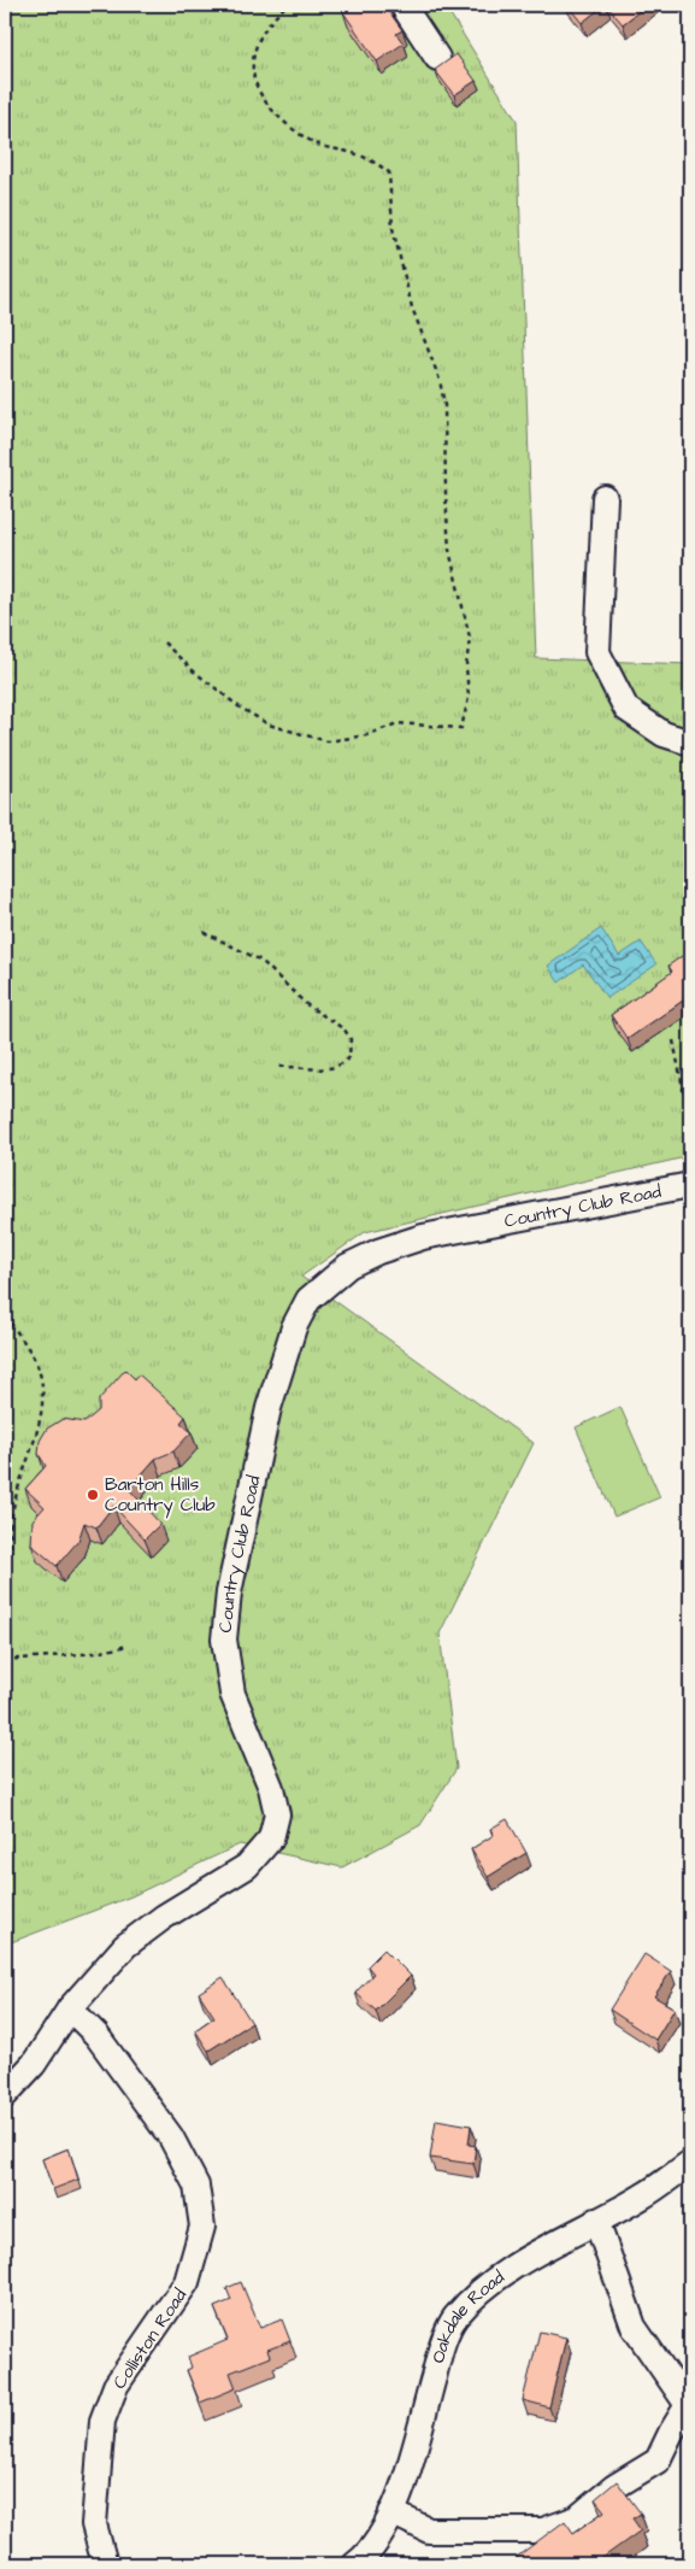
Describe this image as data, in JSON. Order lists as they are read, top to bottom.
{
  "streets": {
    "street": ["Country Club Road", "Oakdale Road", "Colliston Road"]
  },
  "crossings": [
    ["Country Club Road", "Colliston Road"]
  ],
  "places": ["Barton Hills Country Club"]
}
